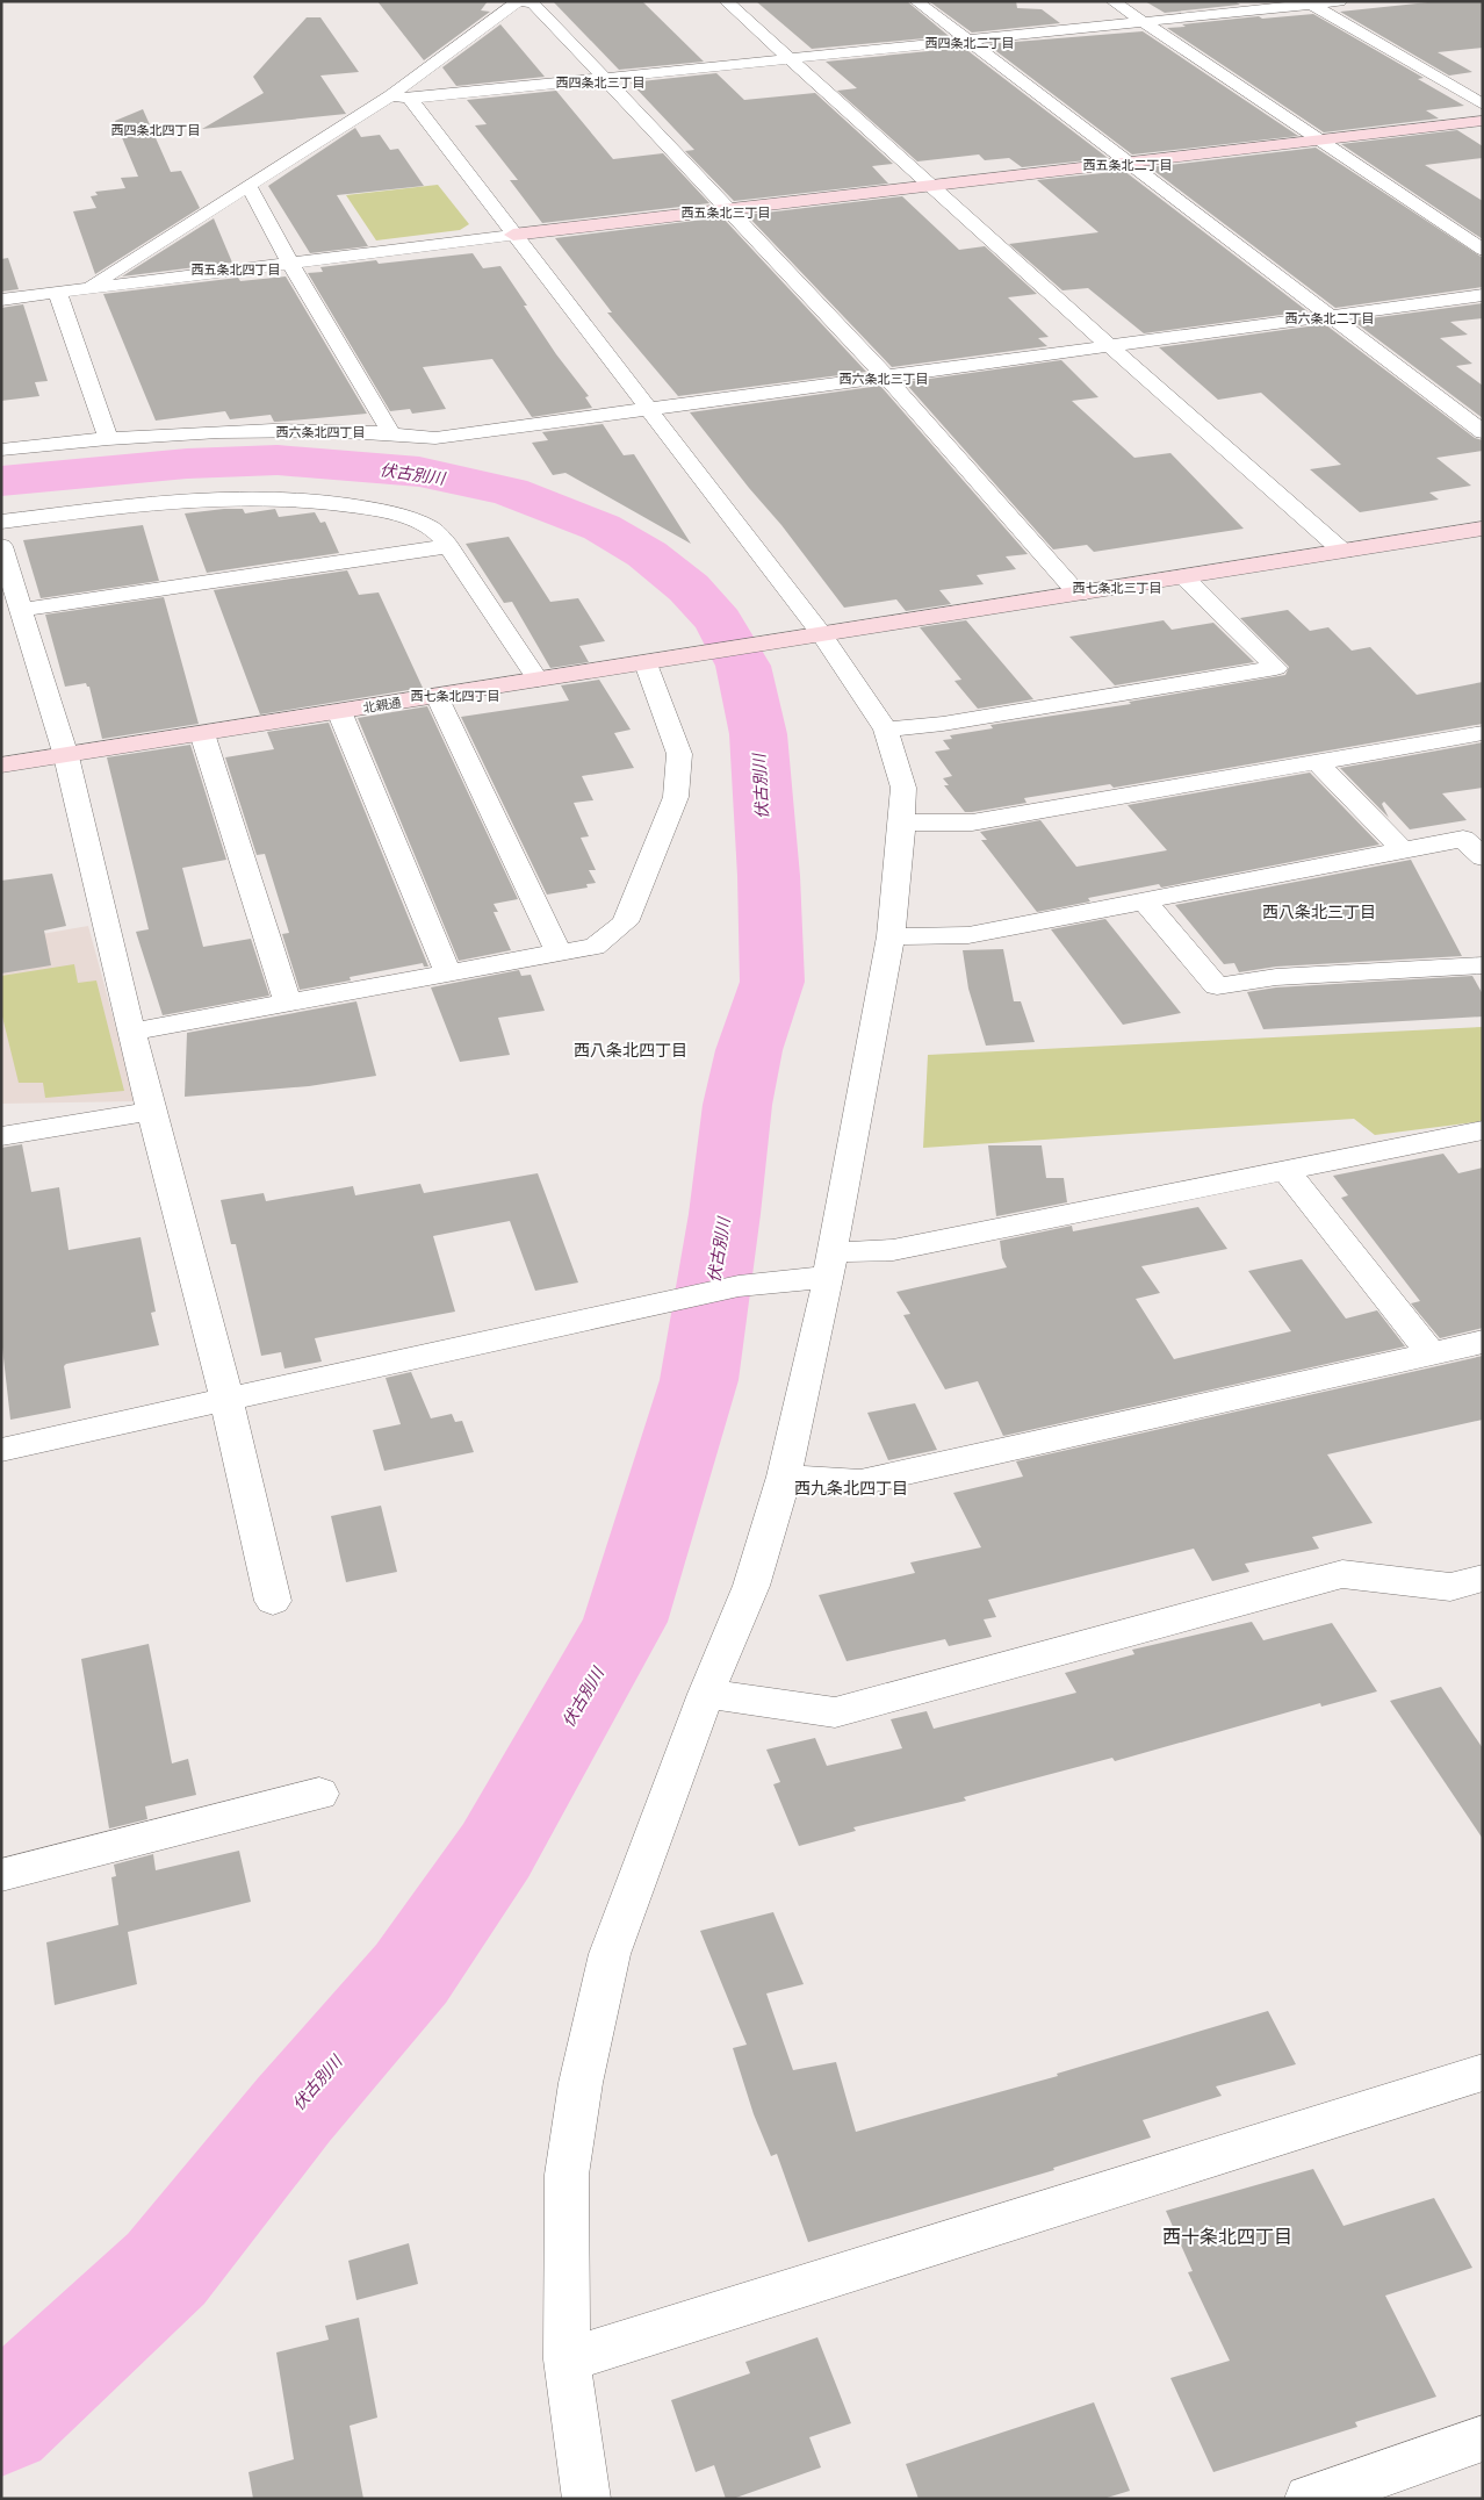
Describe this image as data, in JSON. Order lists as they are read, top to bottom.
{
  "streets": {
    "street": ["北親通"]
  },
  "districts": [
    "西四条北二丁目",
    "西四条北三丁目",
    "西四条北四丁目",
    "西五条北二丁目",
    "西五条北三丁目",
    "西五条北四丁目",
    "西六条北二丁目",
    "西六条北三丁目",
    "西六条北四丁目",
    "西七条北三丁目",
    "西七条北四丁目",
    "西八条北三丁目",
    "西八条北四丁目",
    "西九条北四丁目",
    "西十条北四丁目"
  ],
  "water": ["伏古別川"]
}
